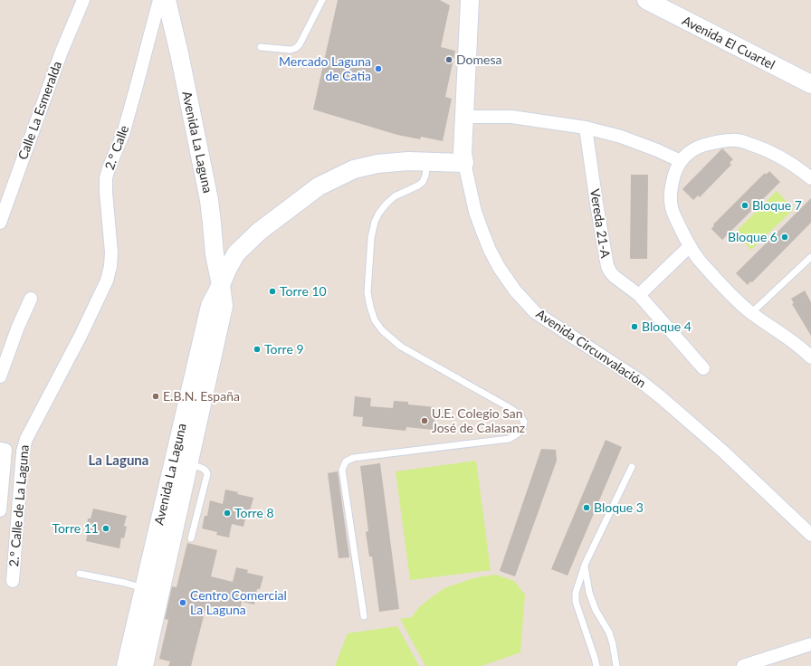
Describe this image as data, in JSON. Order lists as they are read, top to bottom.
{
  "streets": {
    "street": [
      "Avenida El Cuartel",
      "Calle La Esmeralda",
      "Avenida La Laguna",
      "2.° Calle",
      "Vereda 21-A",
      "Avenida Circunvalación",
      "2.° Calle de La Laguna"
    ]
  },
  "crossings": [
    ["Avenida La Laguna", "Avenida Circunvalación"],
    ["2.° Calle", "2.° Calle de La Laguna"]
  ],
  "districts": ["La Laguna"],
  "places": [
    "Domesa",
    "Mercado Laguna de Catia",
    "Bloque 7",
    "Bloque 6",
    "Torre 10",
    "Bloque 4",
    "Torre 9",
    "E.B.N. España",
    "U.E. Colegio San José de Calasanz",
    "Bloque 3",
    "Torre 8",
    "Torre 11",
    "Centro Comercial La Laguna"
  ]
}
